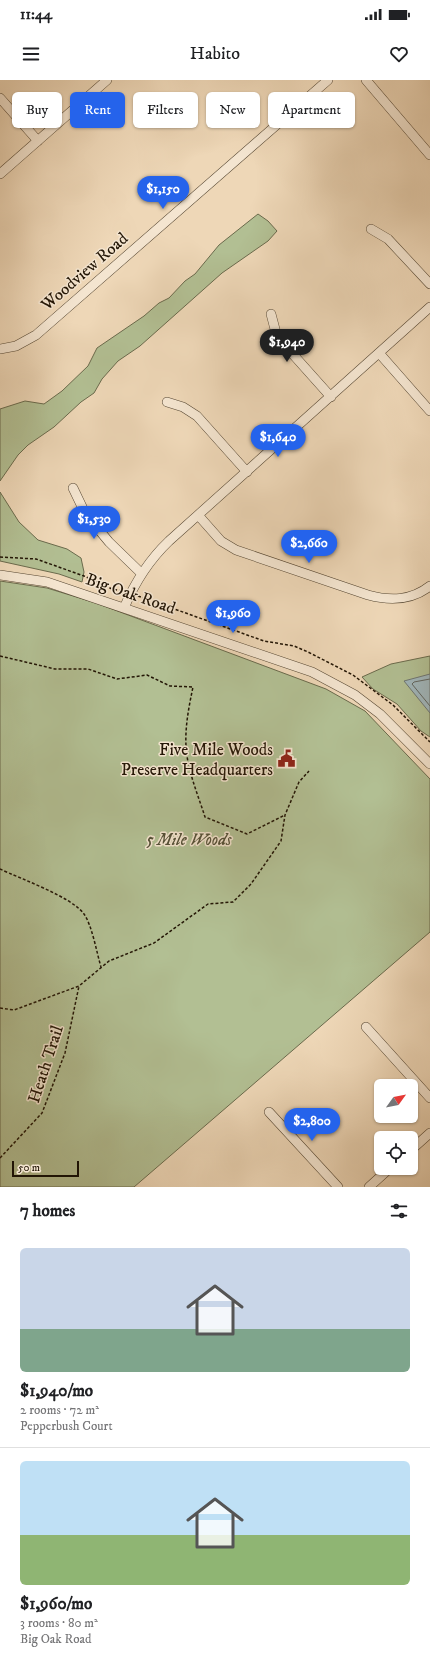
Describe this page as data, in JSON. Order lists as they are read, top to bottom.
{
  "streets": {
    "street": ["Woodview Road", "Big Oak Road"],
    "path": ["Heath Trail"]
  },
  "parks": ["5 Mile Woods"],
  "places": {
    "public building": ["Five Mile Woods Preserve Headquarters"]
  },
  "scale_bar": "50 m",
  "north": "top right",
  "page": {
    "status": "11:44",
    "header": "Habito",
    "chip": [
      "Buy",
      "Rent",
      "Filters",
      "New",
      "Apartment"
    ],
    "price": [
      "$1,150",
      "$1,940",
      "$1,640",
      "$1,530",
      "$2,660",
      "$1,960",
      "$2,800"
    ],
    "scale": "50 m",
    "heading": "7 homes",
    "list": [
      {
        "name": "$1,940/mo",
        "note": "2 rooms · 72 m² · Pepperbush Court"
      },
      {
        "name": "$1,960/mo",
        "note": "3 rooms · 80 m² · Big Oak Road"
      }
    ]
  }
}
